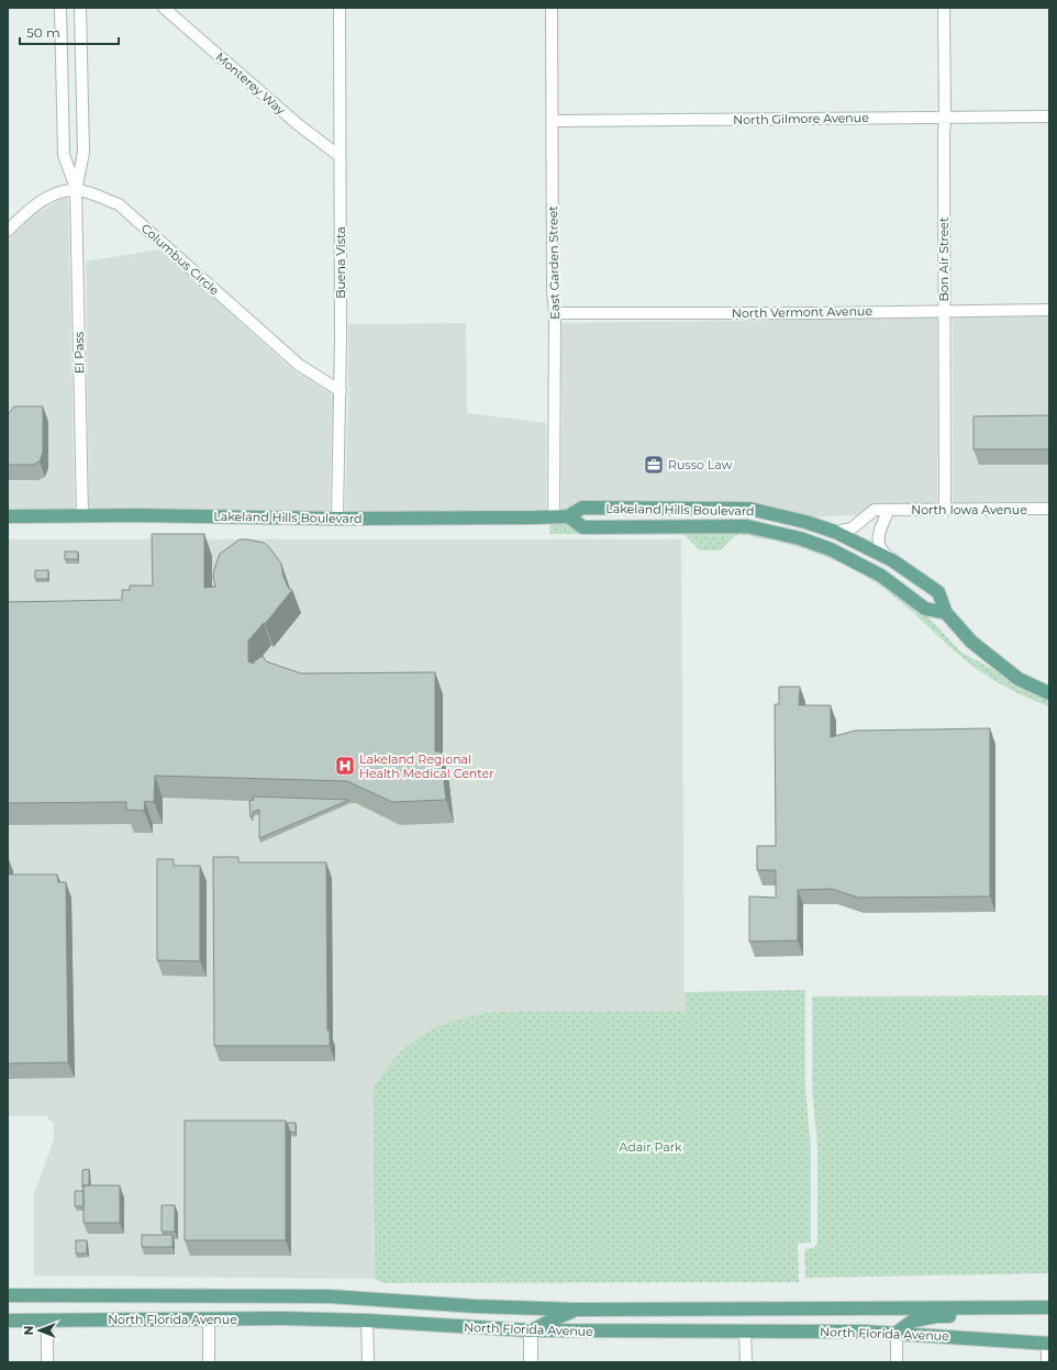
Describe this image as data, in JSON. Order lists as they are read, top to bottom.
{
  "streets": {
    "main road": ["Lakeland Hills Boulevard", "North Florida Avenue"],
    "street": [
      "Monterey Way",
      "North Gilmore Avenue",
      "Columbus Circle",
      "Bon Air Street",
      "Buena Vista",
      "East Garden Street",
      "North Vermont Avenue",
      "El Pass",
      "North Iowa Avenue"
    ]
  },
  "crossings": [
    ["Monterey Way", "Buena Vista"],
    ["North Gilmore Avenue", "Bon Air Street"],
    ["North Gilmore Avenue", "East Garden Street"],
    ["Columbus Circle", "Buena Vista"],
    ["Columbus Circle", "El Pass"],
    ["Bon Air Street", "North Vermont Avenue"],
    ["Bon Air Street", "North Iowa Avenue"],
    ["Buena Vista", "Lakeland Hills Boulevard"],
    ["East Garden Street", "North Vermont Avenue"],
    ["East Garden Street", "Lakeland Hills Boulevard"],
    ["El Pass", "Lakeland Hills Boulevard"],
    ["Lakeland Hills Boulevard", "North Iowa Avenue"]
  ],
  "parks": ["Adair Park"],
  "places": {
    "office": ["Russo Law"],
    "hospital": ["Lakeland Regional Health Medical Center"]
  },
  "scale_bar": "50 m",
  "north": "left"
}
